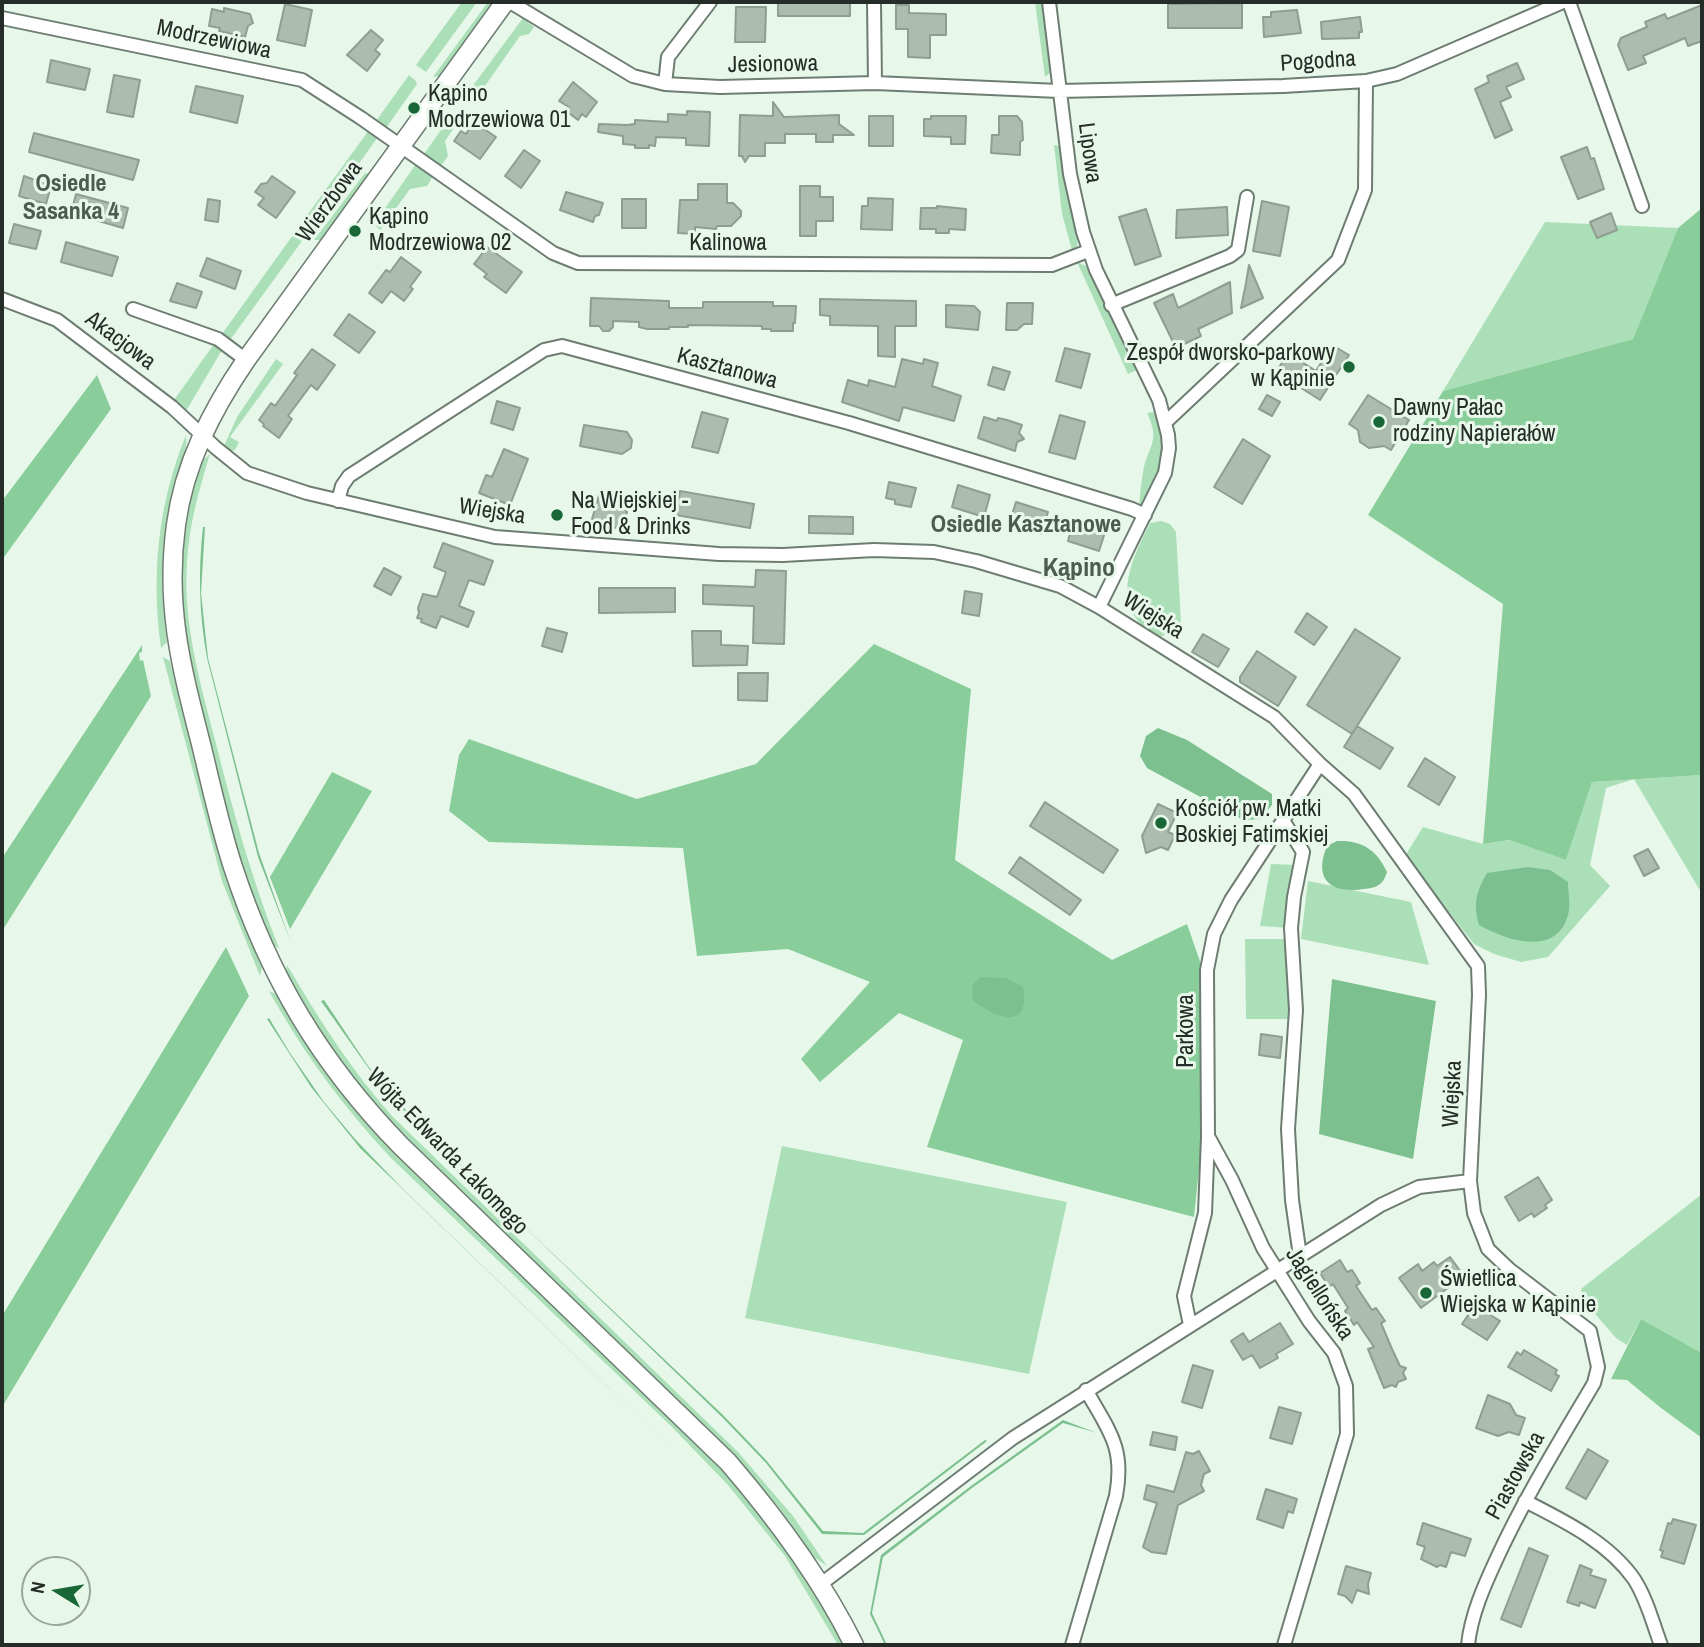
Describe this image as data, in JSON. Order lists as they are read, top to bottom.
{
  "streets": {
    "street": [
      "Modrzewiowa",
      "Pogodna",
      "Jesionowa",
      "Lipowa",
      "Wierzbowa",
      "Kalinowa",
      "Akacjowa",
      "Kasztanowa",
      "Wiejska",
      "Parkowa",
      "Wójta Edwarda Łakomego",
      "Jagiellońska",
      "Piastowska"
    ]
  },
  "crossings": [
    ["Modrzewiowa", "Wierzbowa"],
    ["Modrzewiowa", "Kalinowa"],
    ["Pogodna", "Jesionowa"],
    ["Pogodna", "Lipowa"],
    ["Jesionowa", "Lipowa"],
    ["Jesionowa", "Wierzbowa"],
    ["Lipowa", "Kalinowa"],
    ["Lipowa", "Kasztanowa"],
    ["Lipowa", "Wiejska"],
    ["Wierzbowa", "Kalinowa"],
    ["Wierzbowa", "Akacjowa"],
    ["Wierzbowa", "Wiejska"],
    ["Wierzbowa", "Wójta Edwarda Łakomego"],
    ["Akacjowa", "Wiejska"],
    ["Akacjowa", "Wójta Edwarda Łakomego"],
    ["Kasztanowa", "Wiejska"],
    ["Wiejska", "Parkowa"],
    ["Wiejska", "Wójta Edwarda Łakomego"],
    ["Wiejska", "Piastowska"],
    ["Parkowa", "Jagiellońska"]
  ],
  "districts": ["Osiedle Sasanka 4", "Osiedle Kasztanowe", "Kąpino"],
  "places": [
    "Kąpino Modrzewiowa 01",
    "Kąpino Modrzewiowa 02",
    "Zespół dworsko-parkowy w Kąpinie",
    "Dawny Pałac rodziny Napierałów",
    "Na Wiejskiej - Food & Drinks",
    "Kościół pw. Matki Boskiej Fatimskiej",
    "Świetlica Wiejska w Kąpinie"
  ],
  "north": "left"
}
